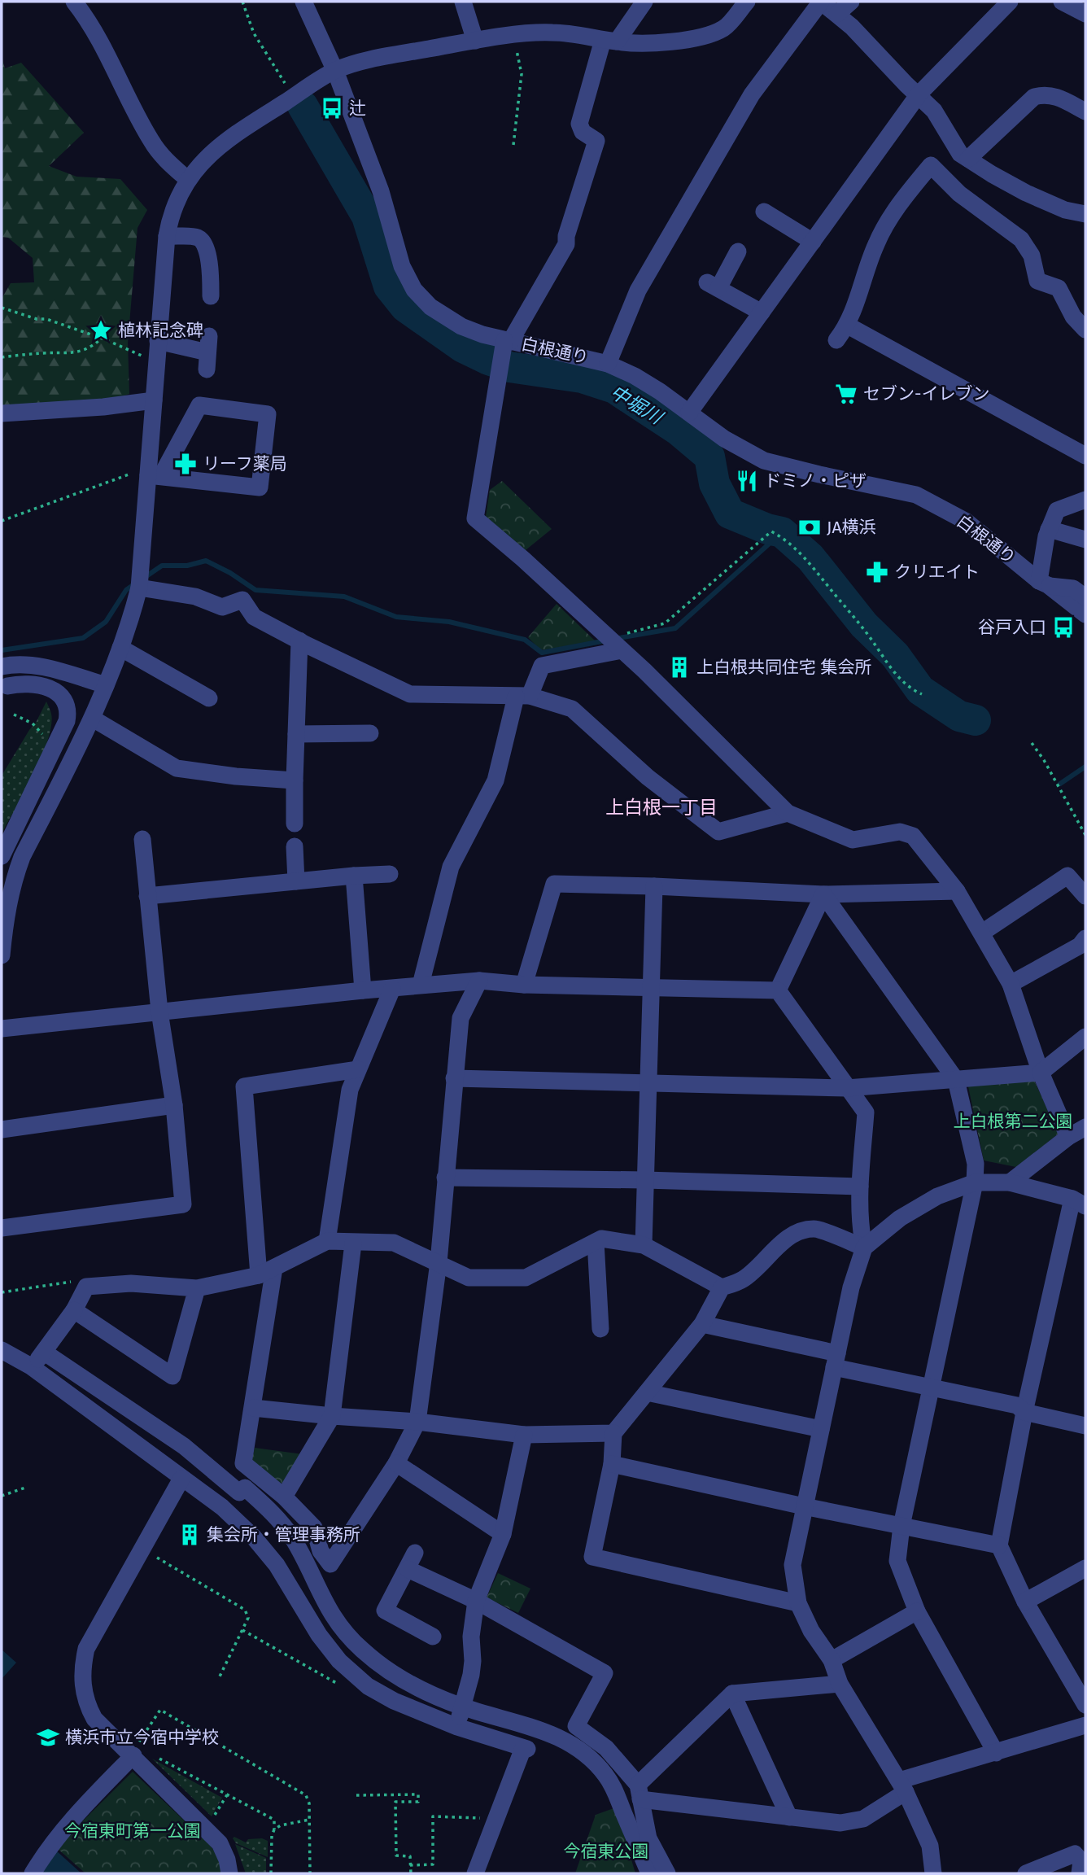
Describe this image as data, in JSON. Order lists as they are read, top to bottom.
{
  "streets": {
    "street": ["白根通り"]
  },
  "districts": ["上白根一丁目"],
  "water": ["中堀川"],
  "parks": ["上白根第二公園", "今宿東町第一公園", "今宿東公園"],
  "places": {
    "bus stop": ["辻", "谷戸入口"],
    "place": ["植林記念碑"],
    "supermarket": ["セブン-イレブン"],
    "pharmacy": ["リーフ薬局", "クリエイト"],
    "restaurant": ["ドミノ・ピザ"],
    "bank": ["JA横浜"],
    "building": ["上白根共同住宅 集会所", "集会所・管理事務所"],
    "school or university": ["横浜市立今宿中学校"]
  }
}
